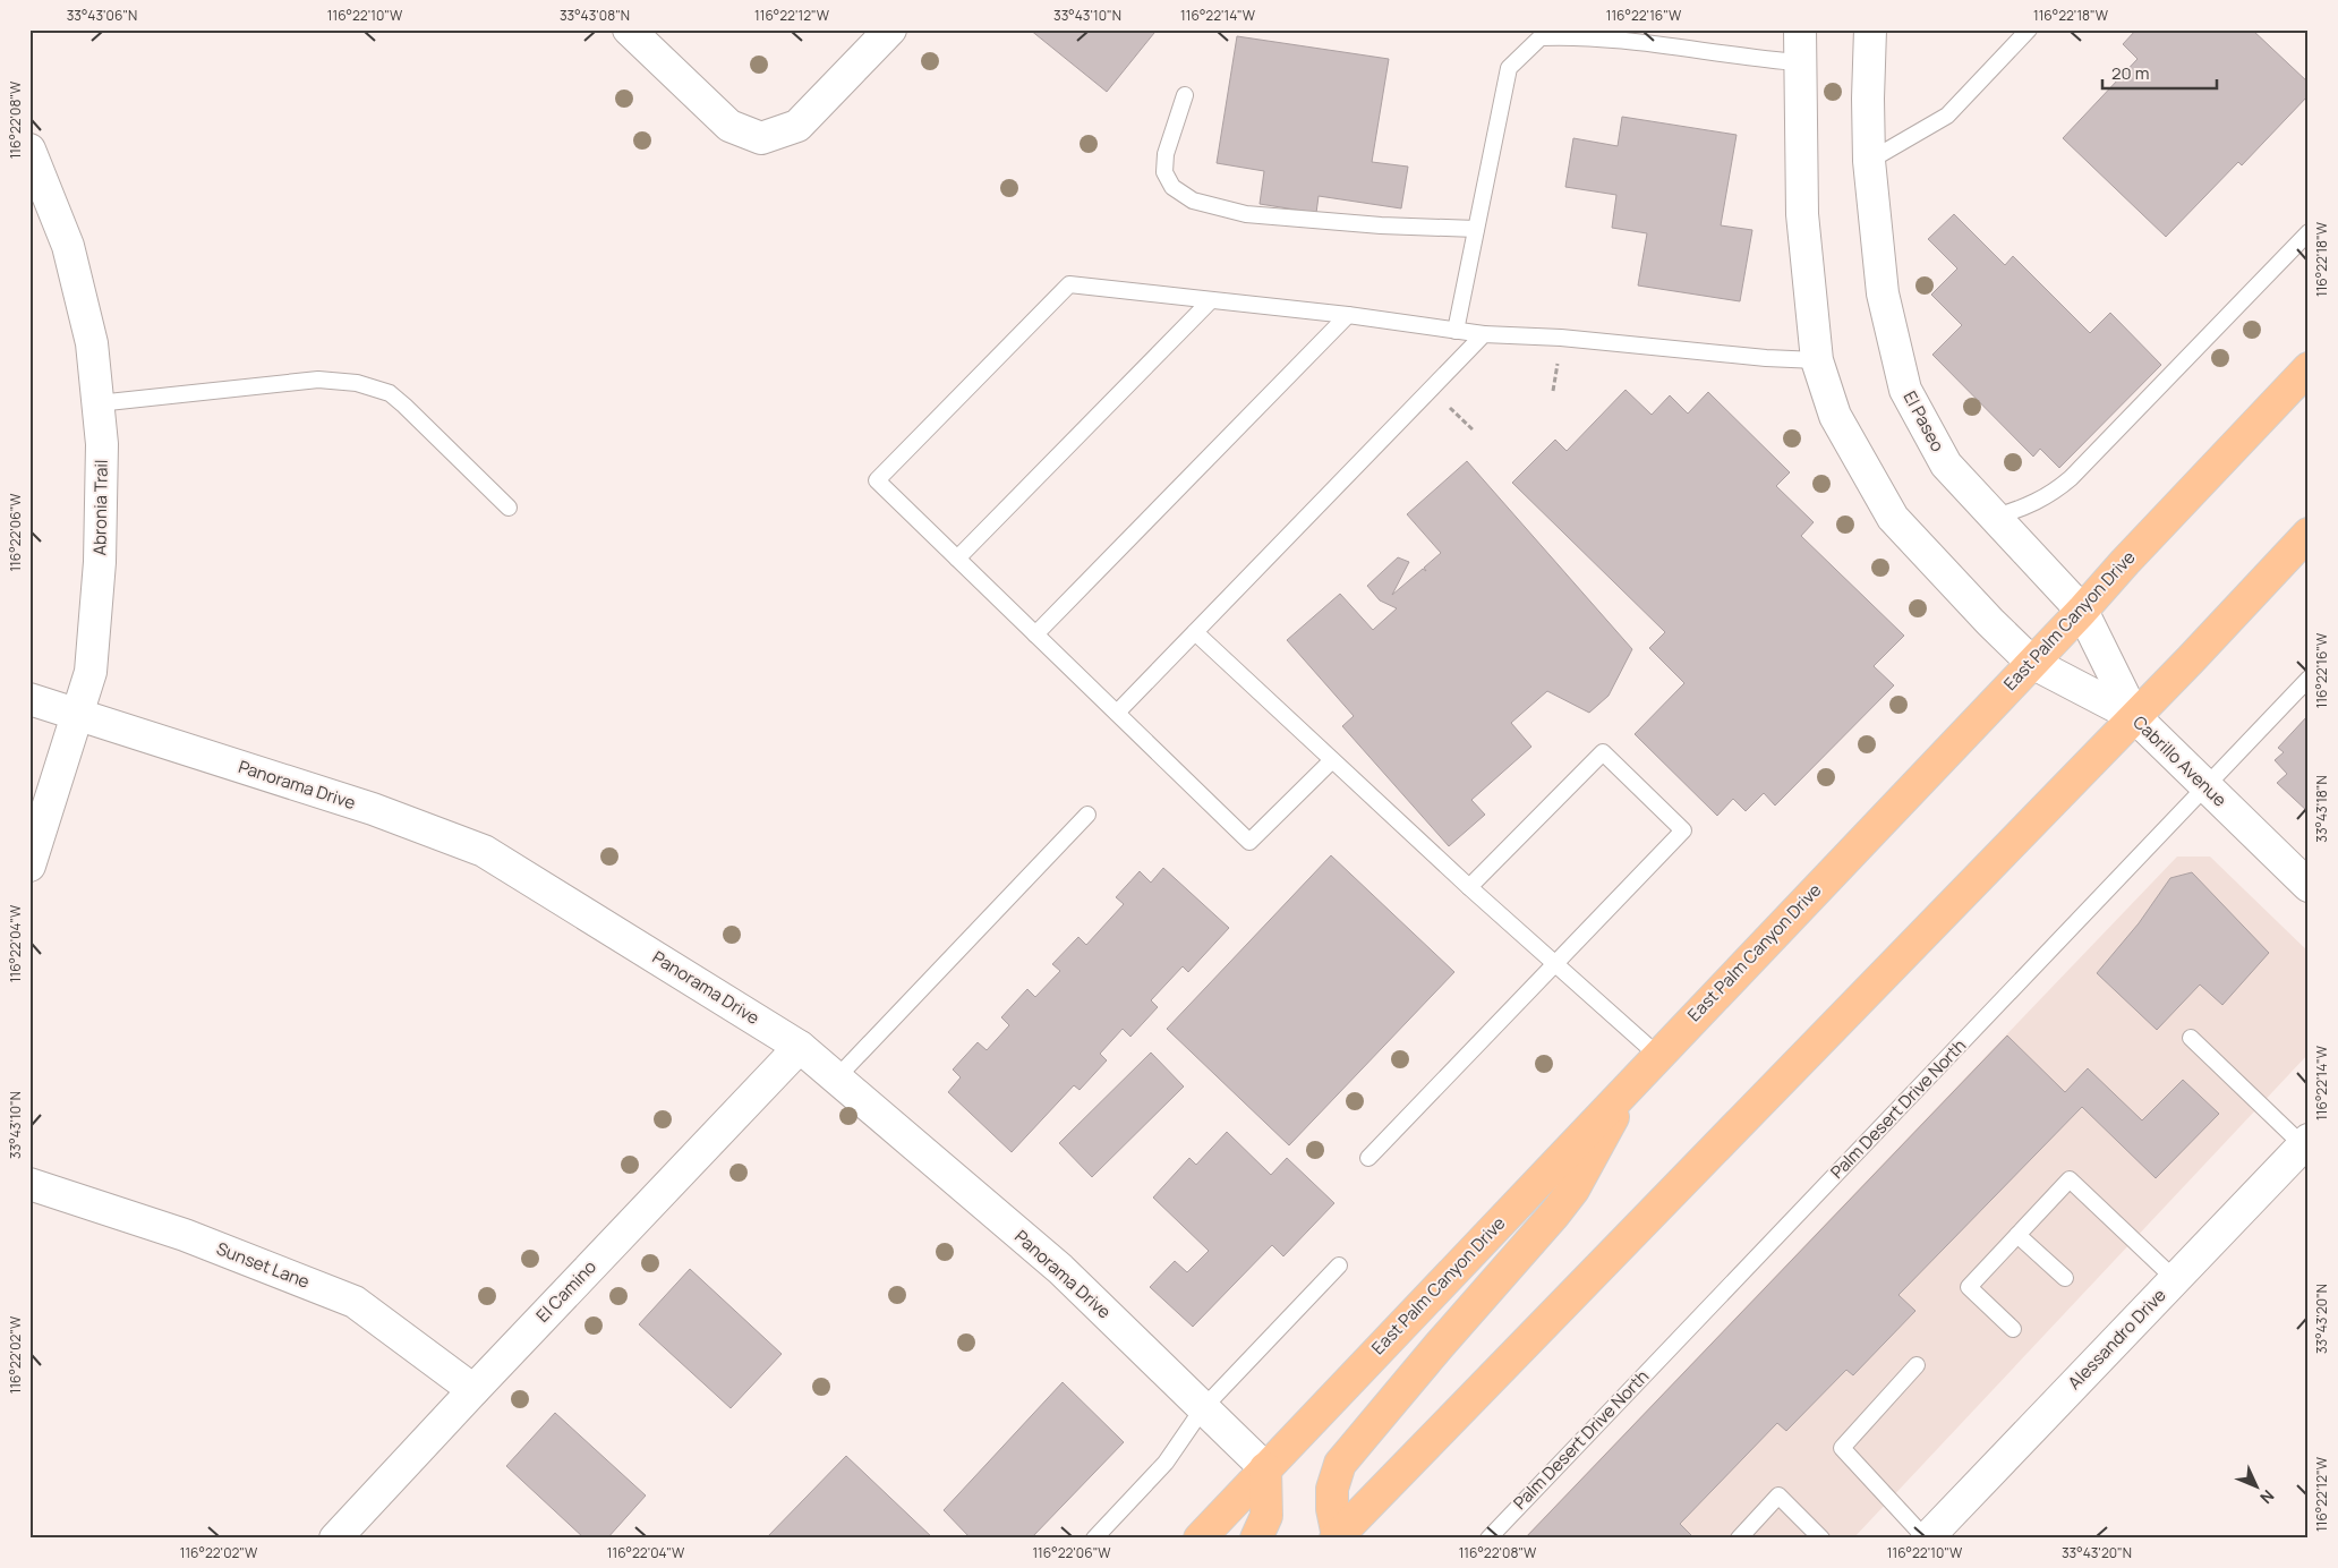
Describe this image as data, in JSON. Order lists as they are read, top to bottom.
{
  "streets": {
    "main road": ["East Palm Canyon Drive"],
    "street": [
      "El Paseo",
      "Abronia Trail",
      "Cabrillo Avenue",
      "Panorama Drive",
      "Sunset Lane",
      "El Camino",
      "Alessandro Drive"
    ],
    "lane": ["Palm Desert Drive North"]
  },
  "crossings": [
    ["El Paseo", "East Palm Canyon Drive"],
    ["El Paseo", "Cabrillo Avenue"],
    ["Abronia Trail", "Panorama Drive"],
    ["East Palm Canyon Drive", "Cabrillo Avenue"],
    ["East Palm Canyon Drive", "Panorama Drive"],
    ["Cabrillo Avenue", "Palm Desert Drive North"],
    ["Panorama Drive", "El Camino"],
    ["Sunset Lane", "El Camino"]
  ],
  "scale_bar": "20 m",
  "north": "bottom right",
  "coordinates": [
    "33°43'06\"N",
    "116°22'10\"W",
    "33°43'08\"N",
    "116°22'12\"W",
    "33°43'10\"N",
    "116°22'14\"W",
    "116°22'16\"W",
    "116°22'18\"W",
    "116°22'08\"W",
    "116°22'06\"W",
    "33°43'18\"N",
    "116°22'04\"W",
    "33°43'20\"N",
    "116°22'02\"W"
  ]
}
